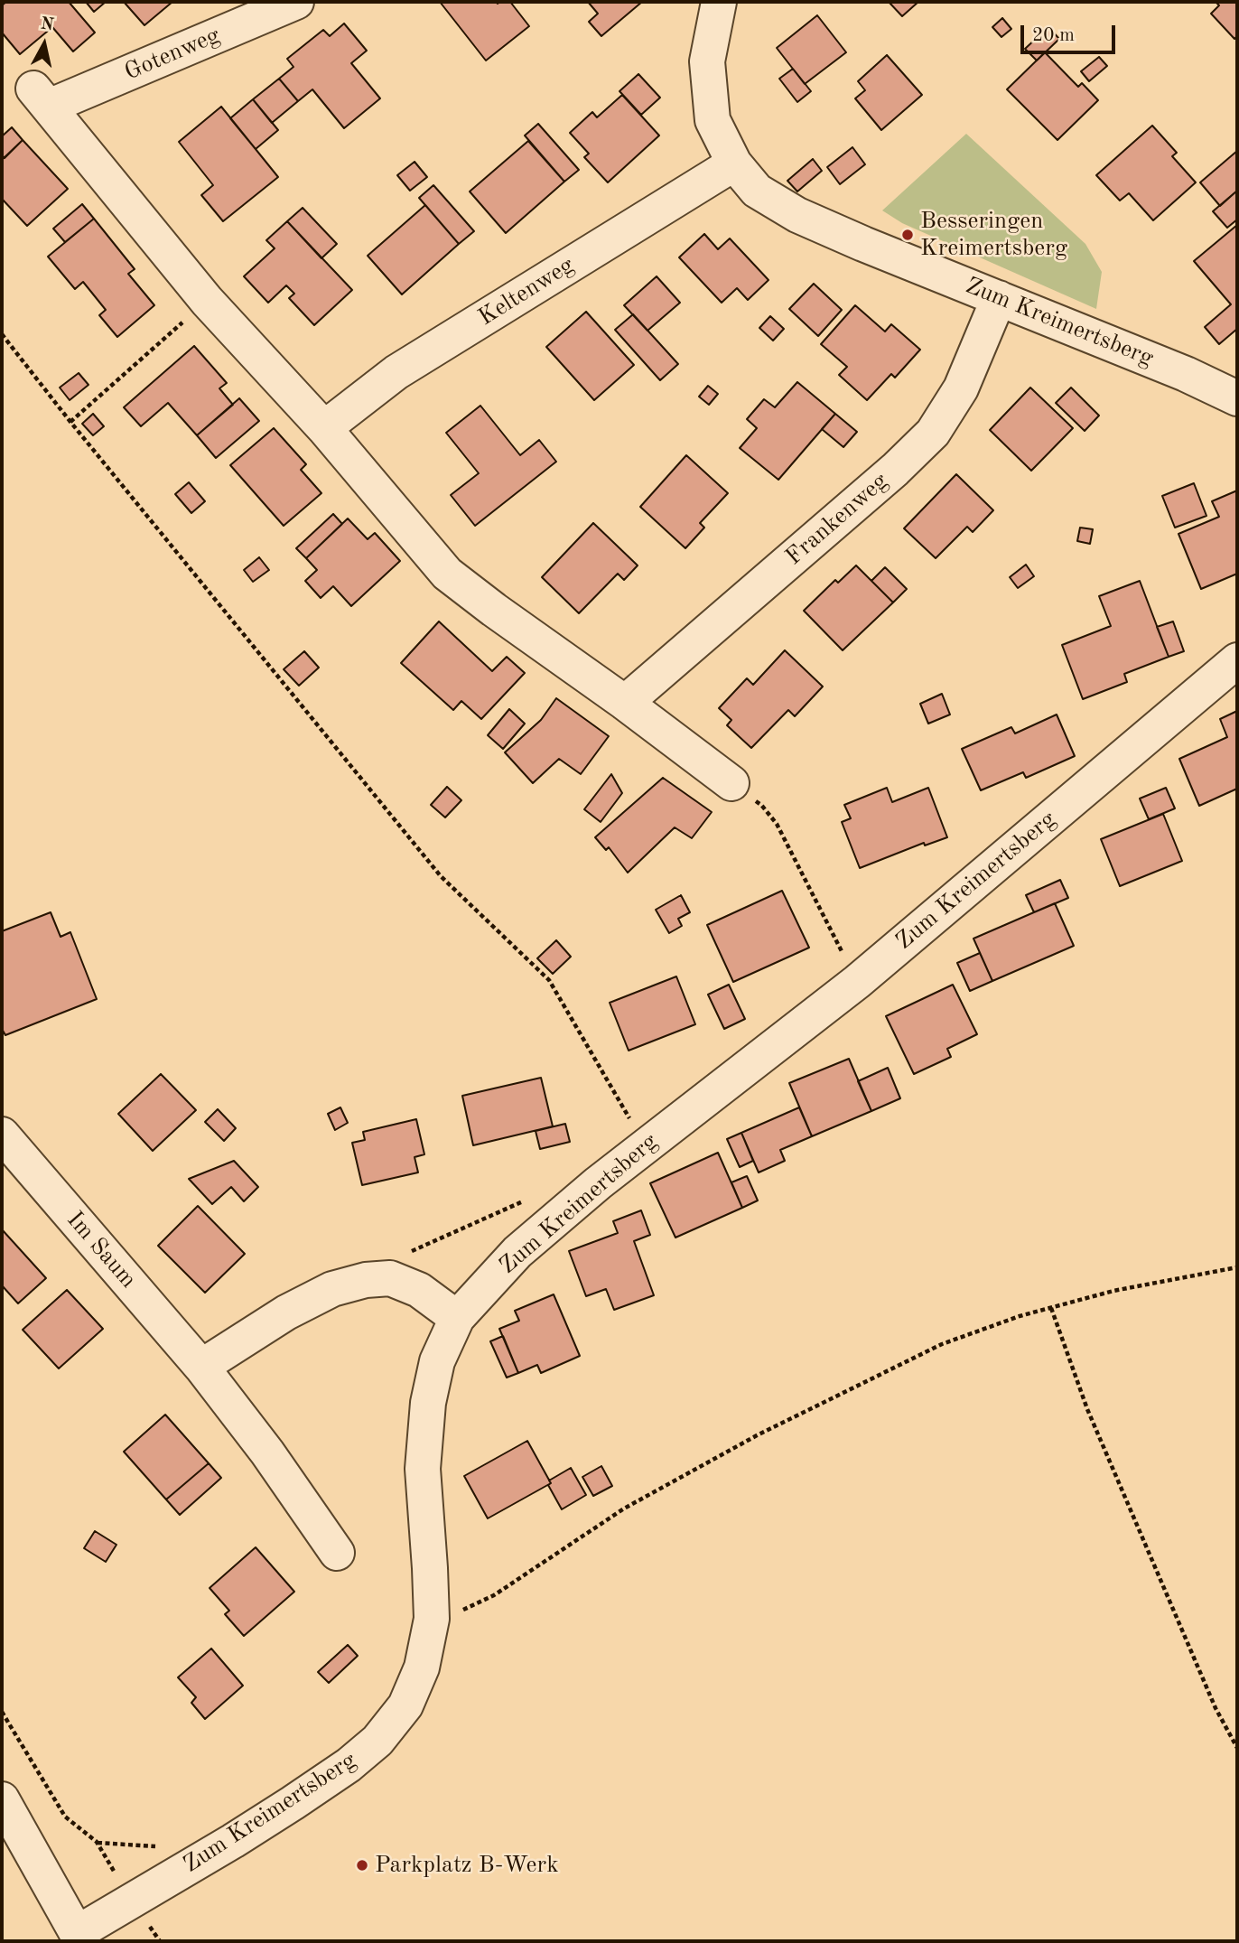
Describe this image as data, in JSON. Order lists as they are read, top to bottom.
{
  "streets": {
    "street": [
      "Gotenweg",
      "Keltenweg",
      "Zum Kreimertsberg",
      "Frankenweg",
      "Im Saum"
    ]
  },
  "crossings": [
    ["Keltenweg", "Zum Kreimertsberg"],
    ["Zum Kreimertsberg", "Frankenweg"]
  ],
  "places": ["Besseringen Kreimertsberg", "Parkplatz B-Werk"],
  "scale_bar": "20 m",
  "north": "top"
}
